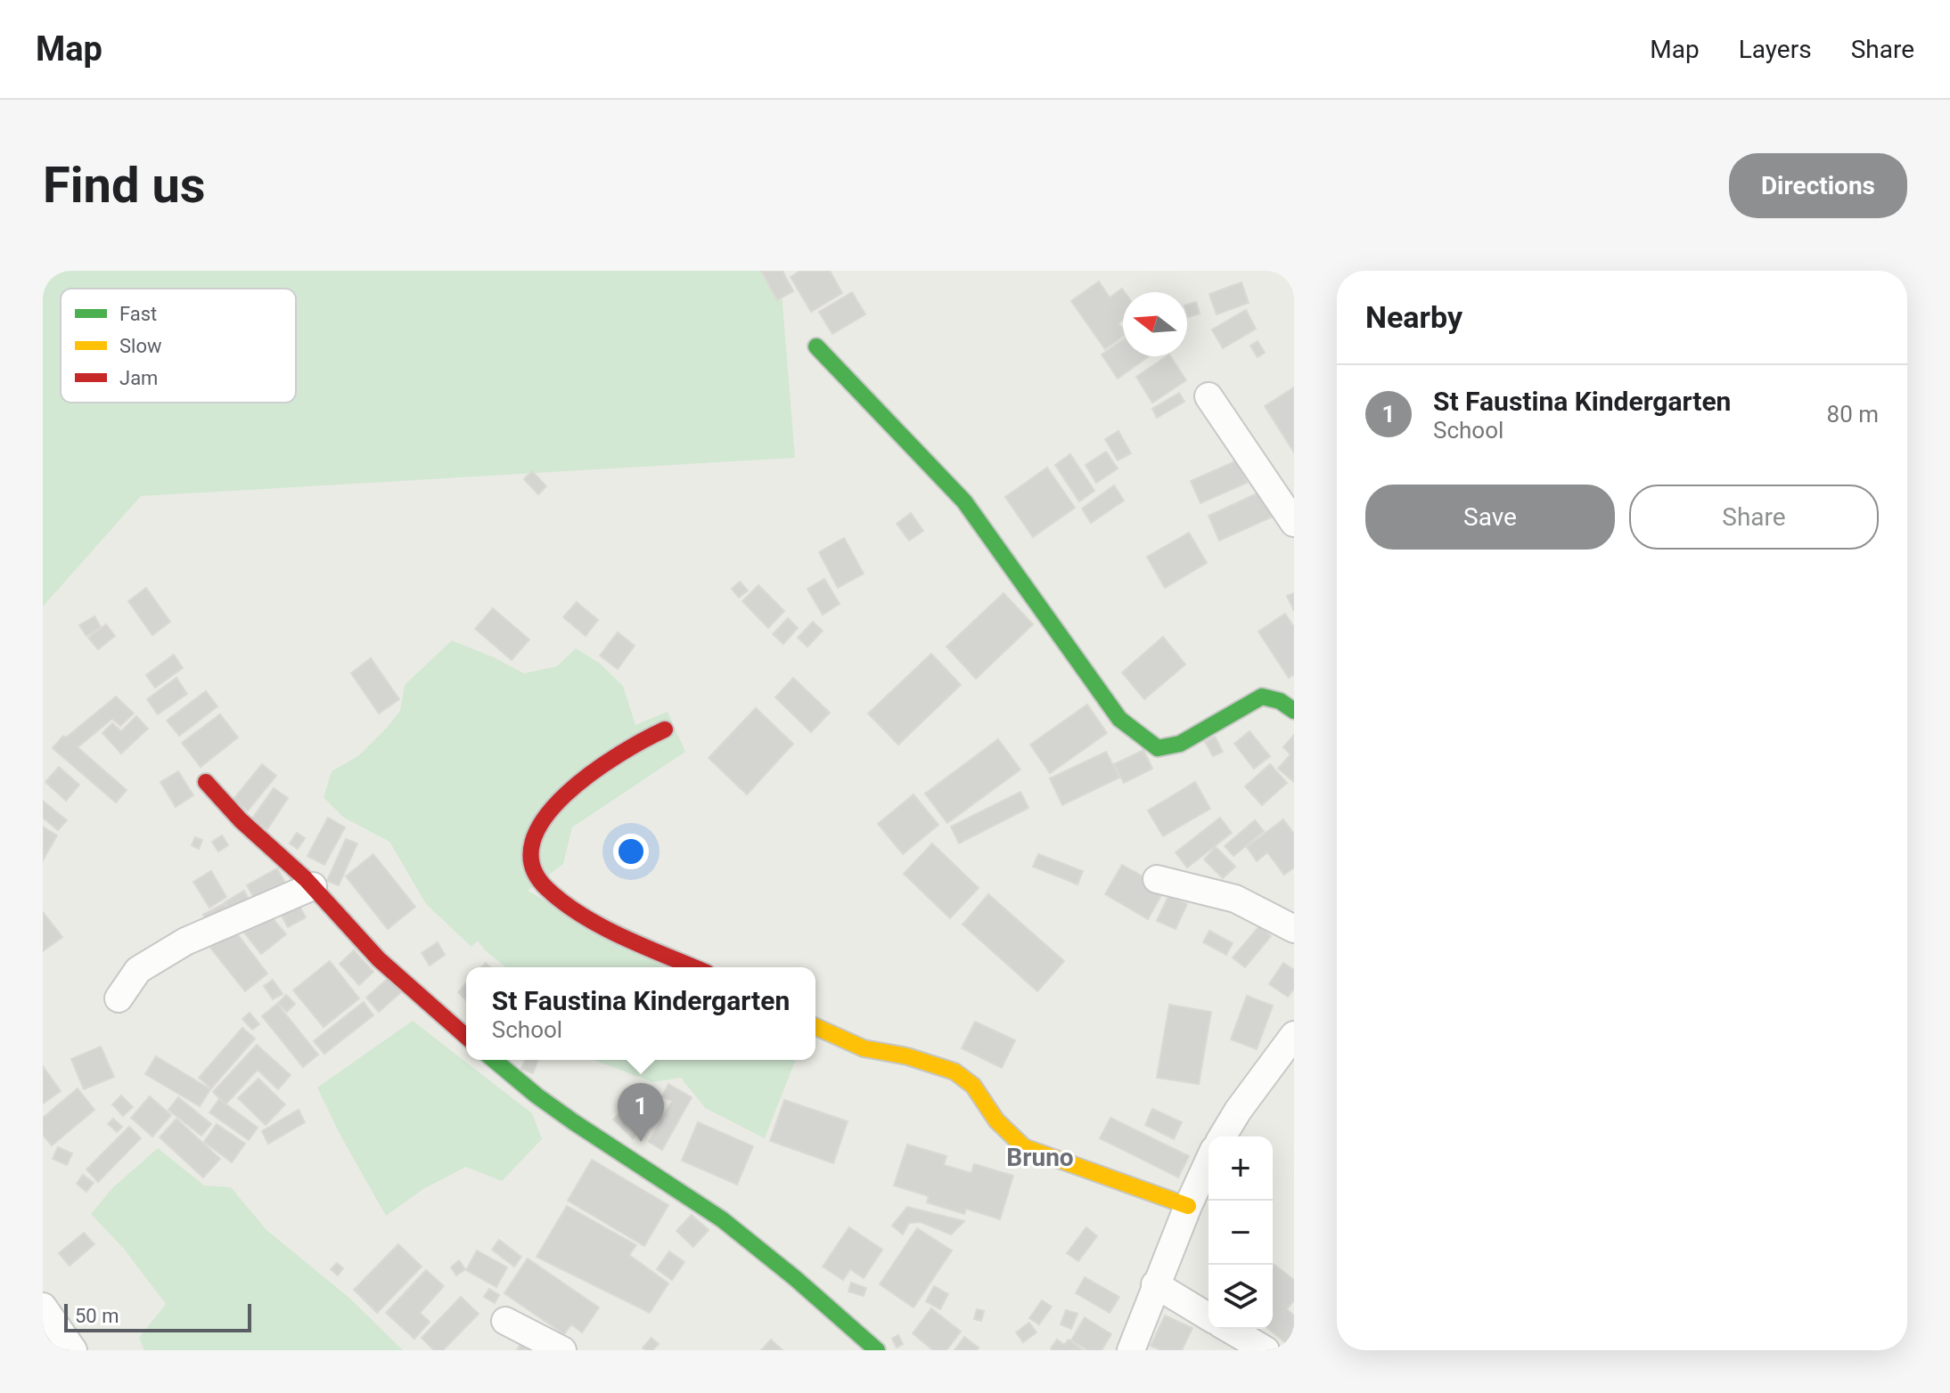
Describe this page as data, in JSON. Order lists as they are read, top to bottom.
{
  "districts": ["Bruno"],
  "legend": ["Fast", "Slow", "Jam"],
  "scale_bar": "50 m",
  "north": "left",
  "page": {
    "header": "Map",
    "nav": ["Map", "Layers", "Share"],
    "buttons": [
      "Directions",
      ["Save", "Share"]
    ],
    "title": "Find us",
    "heading": "Nearby",
    "list": [
      {
        "mark": "1",
        "name": "St Faustina Kindergarten",
        "note": "School",
        "value": "80 m"
      }
    ],
    "popup": ["St Faustina Kindergarten", "School"],
    "pins": "1",
    "map_buttons": ["+", "−"],
    "scale": "50 m"
  }
}
